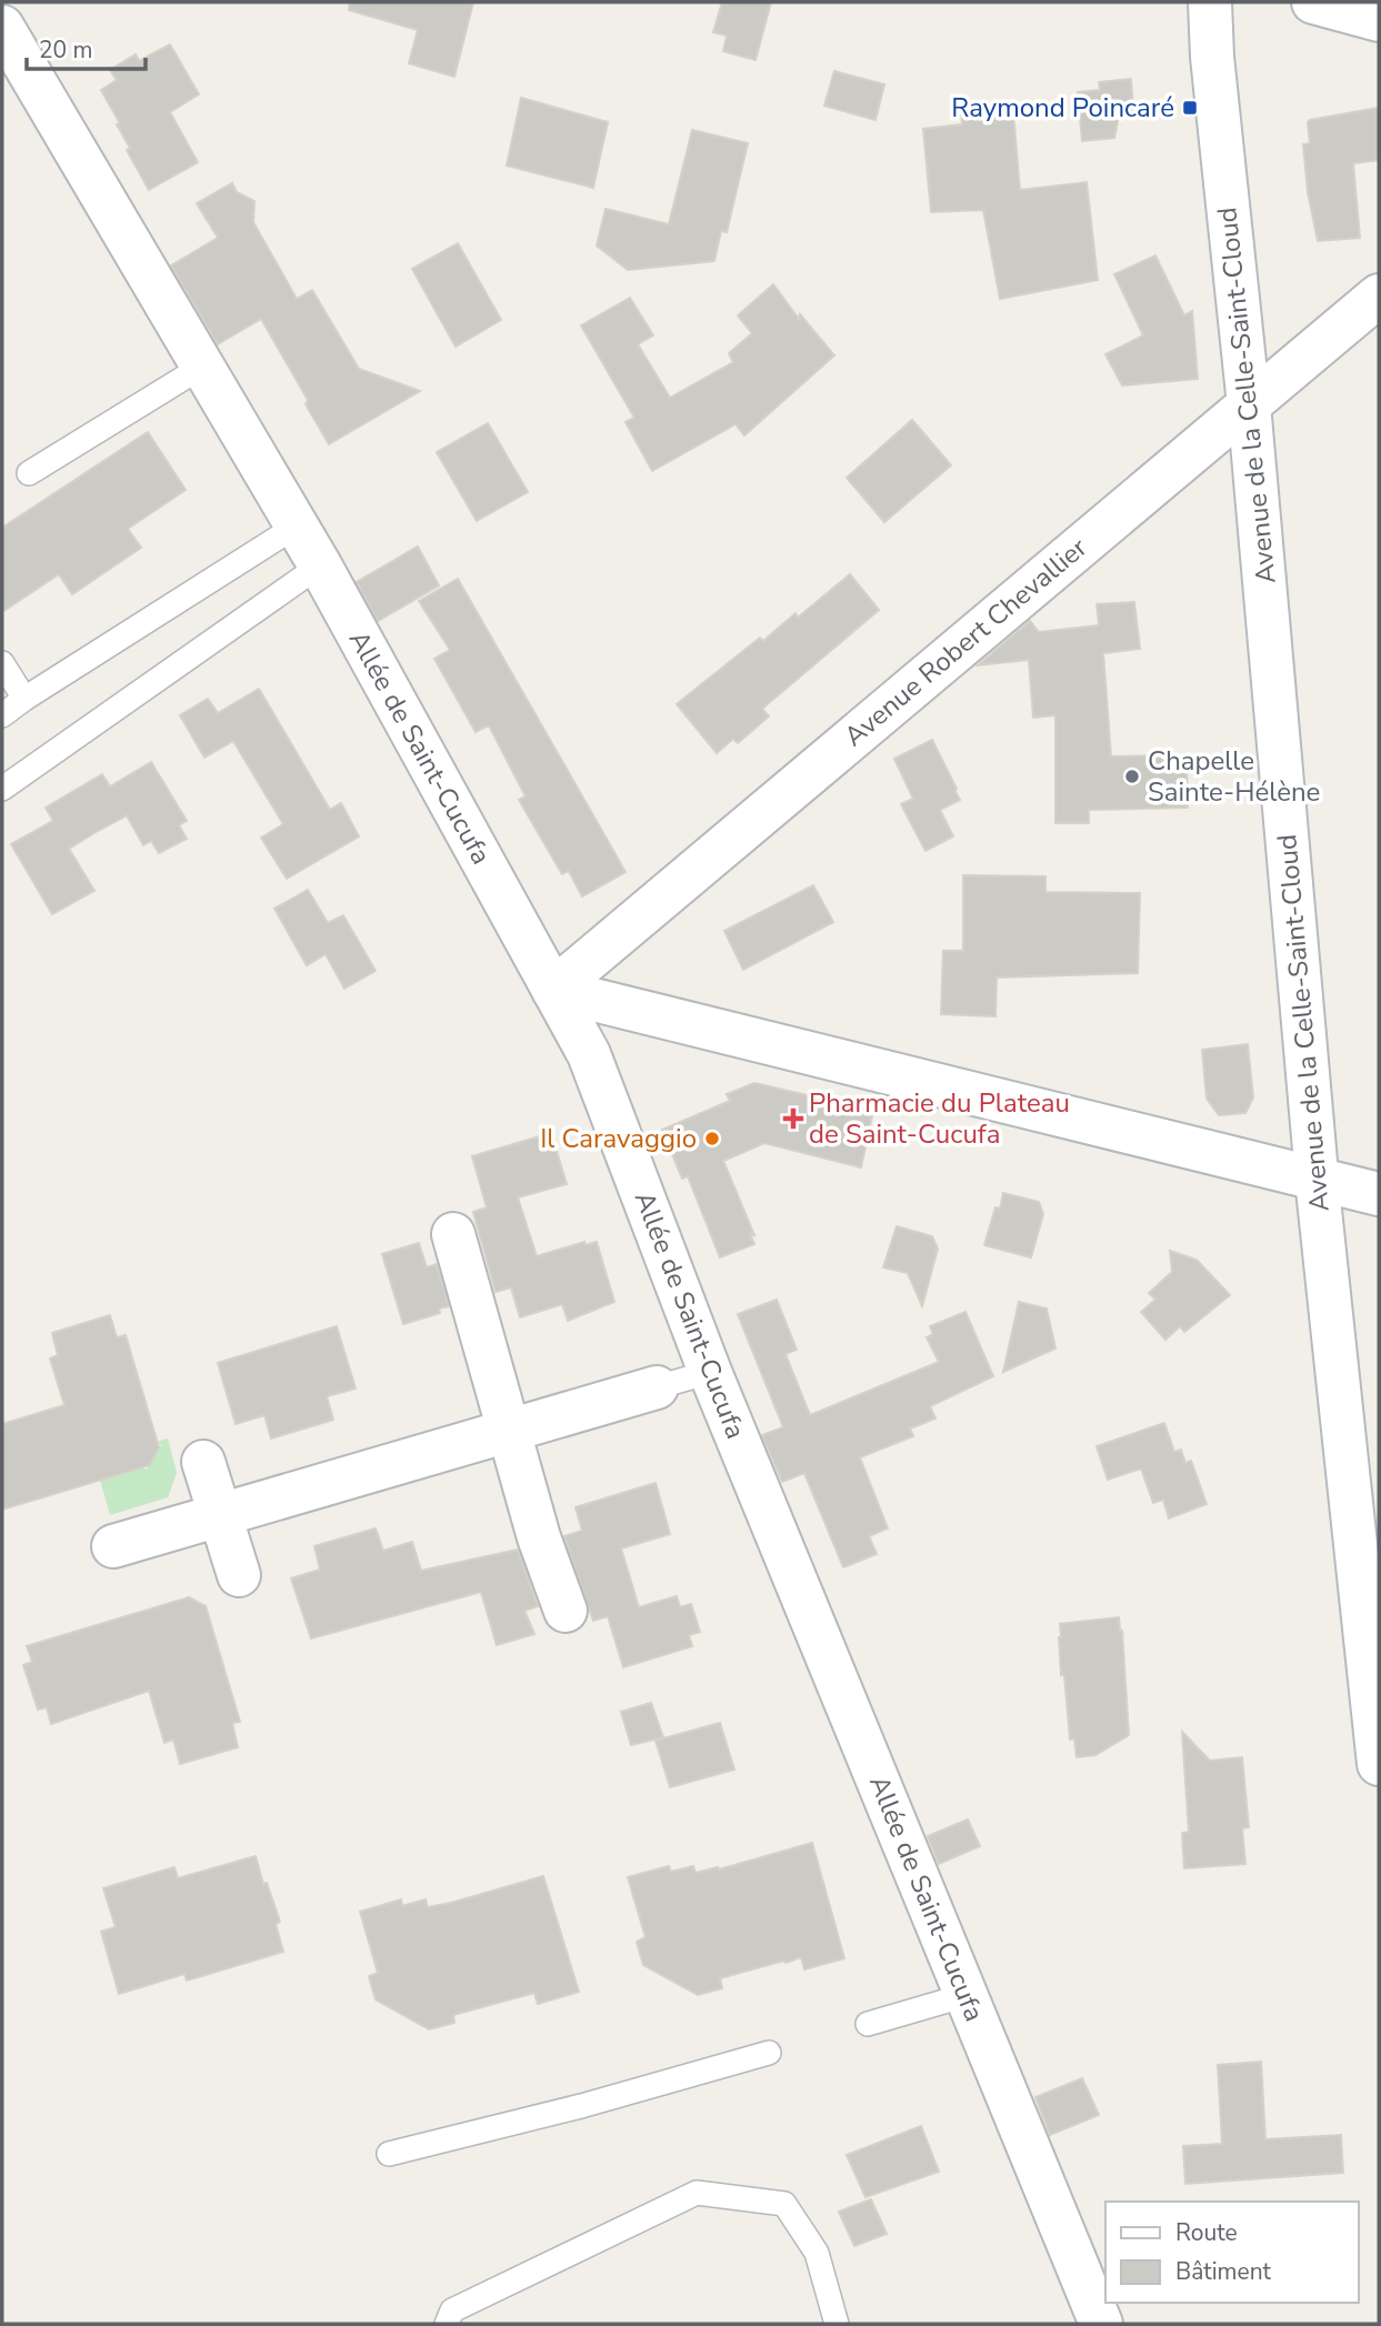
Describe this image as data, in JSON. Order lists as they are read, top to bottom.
{
  "streets": {
    "street": ["Avenue de la Celle-Saint-Cloud", "Avenue Robert Chevallier", "Allée de Saint-Cucufa"]
  },
  "crossings": [
    ["Avenue de la Celle-Saint-Cloud", "Avenue Robert Chevallier"],
    ["Avenue Robert Chevallier", "Allée de Saint-Cucufa"]
  ],
  "places": {
    "transit": ["Raymond Poincaré"],
    "other": ["Chapelle Sainte-Hélène", "Il Caravaggio"],
    "health": ["Pharmacie du Plateau de Saint-Cucufa"]
  },
  "legend": ["Route", "Bâtiment"],
  "scale_bar": "20 m"
}
